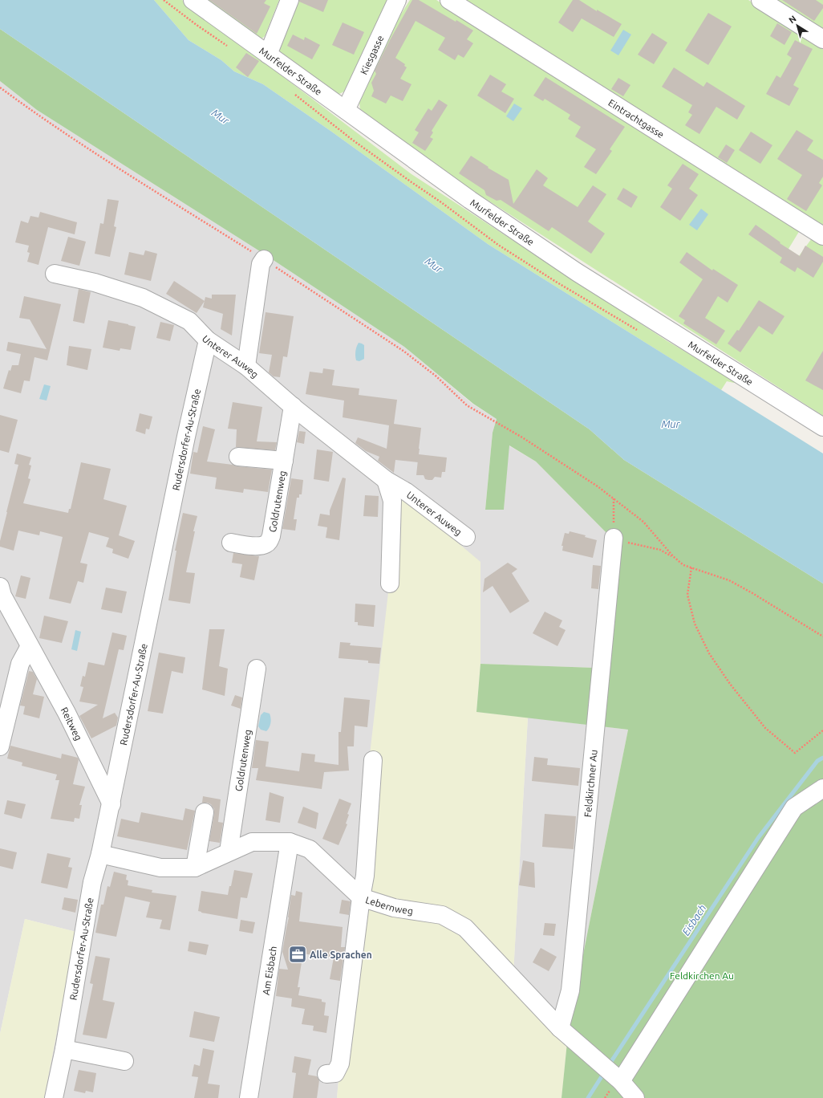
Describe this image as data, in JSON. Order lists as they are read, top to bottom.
{
  "streets": {
    "street": [
      "Kiesgasse",
      "Murfelder Straße",
      "Eintrachtgasse",
      "Unterer Auweg",
      "Rudersdorfer-Au-Straße",
      "Goldrutenweg",
      "Reitweg",
      "Feldkirchner Au",
      "Lebernweg",
      "Am Eisbach"
    ]
  },
  "crossings": [
    ["Kiesgasse", "Murfelder Straße"],
    ["Unterer Auweg", "Rudersdorfer-Au-Straße"],
    ["Unterer Auweg", "Goldrutenweg"],
    ["Rudersdorfer-Au-Straße", "Reitweg"],
    ["Rudersdorfer-Au-Straße", "Lebernweg"],
    ["Goldrutenweg", "Lebernweg"],
    ["Feldkirchner Au", "Lebernweg"],
    ["Lebernweg", "Am Eisbach"]
  ],
  "water": ["Mur", "Eisbach"],
  "parks": ["Feldkirchen Au"],
  "places": {
    "office": ["Alle Sprachen"]
  },
  "north": "top left"
}
